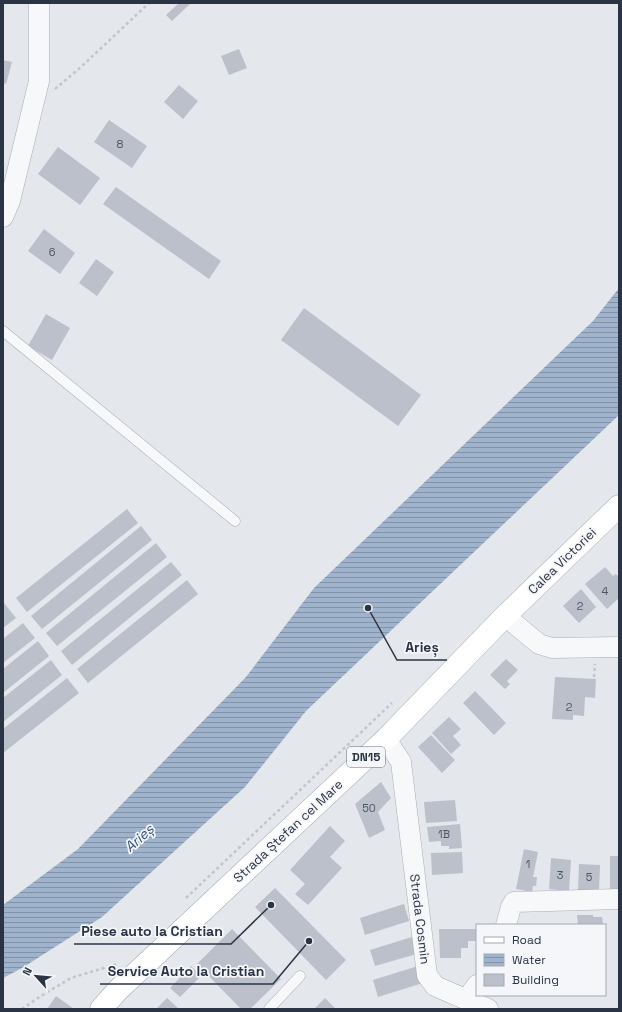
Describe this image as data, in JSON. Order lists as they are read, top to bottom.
{
  "streets": {
    "main road": ["Calea Victoriei", "DN15", "Strada Ștefan cel Mare"],
    "street": ["Strada Cosmin"]
  },
  "crossings": [
    ["Calea Victoriei", "Strada Ștefan cel Mare"],
    ["Strada Ștefan cel Mare", "Strada Cosmin"]
  ],
  "water": ["Arieș"],
  "places": ["Arieș", "Piese auto la Cristian", "Service Auto la Cristian"],
  "house_numbers": [
    "8",
    "6",
    "4",
    "2",
    "2",
    "50",
    "1B",
    "1",
    "3",
    "5"
  ],
  "legend": ["Road", "Water", "Building"],
  "north": "top left"
}
